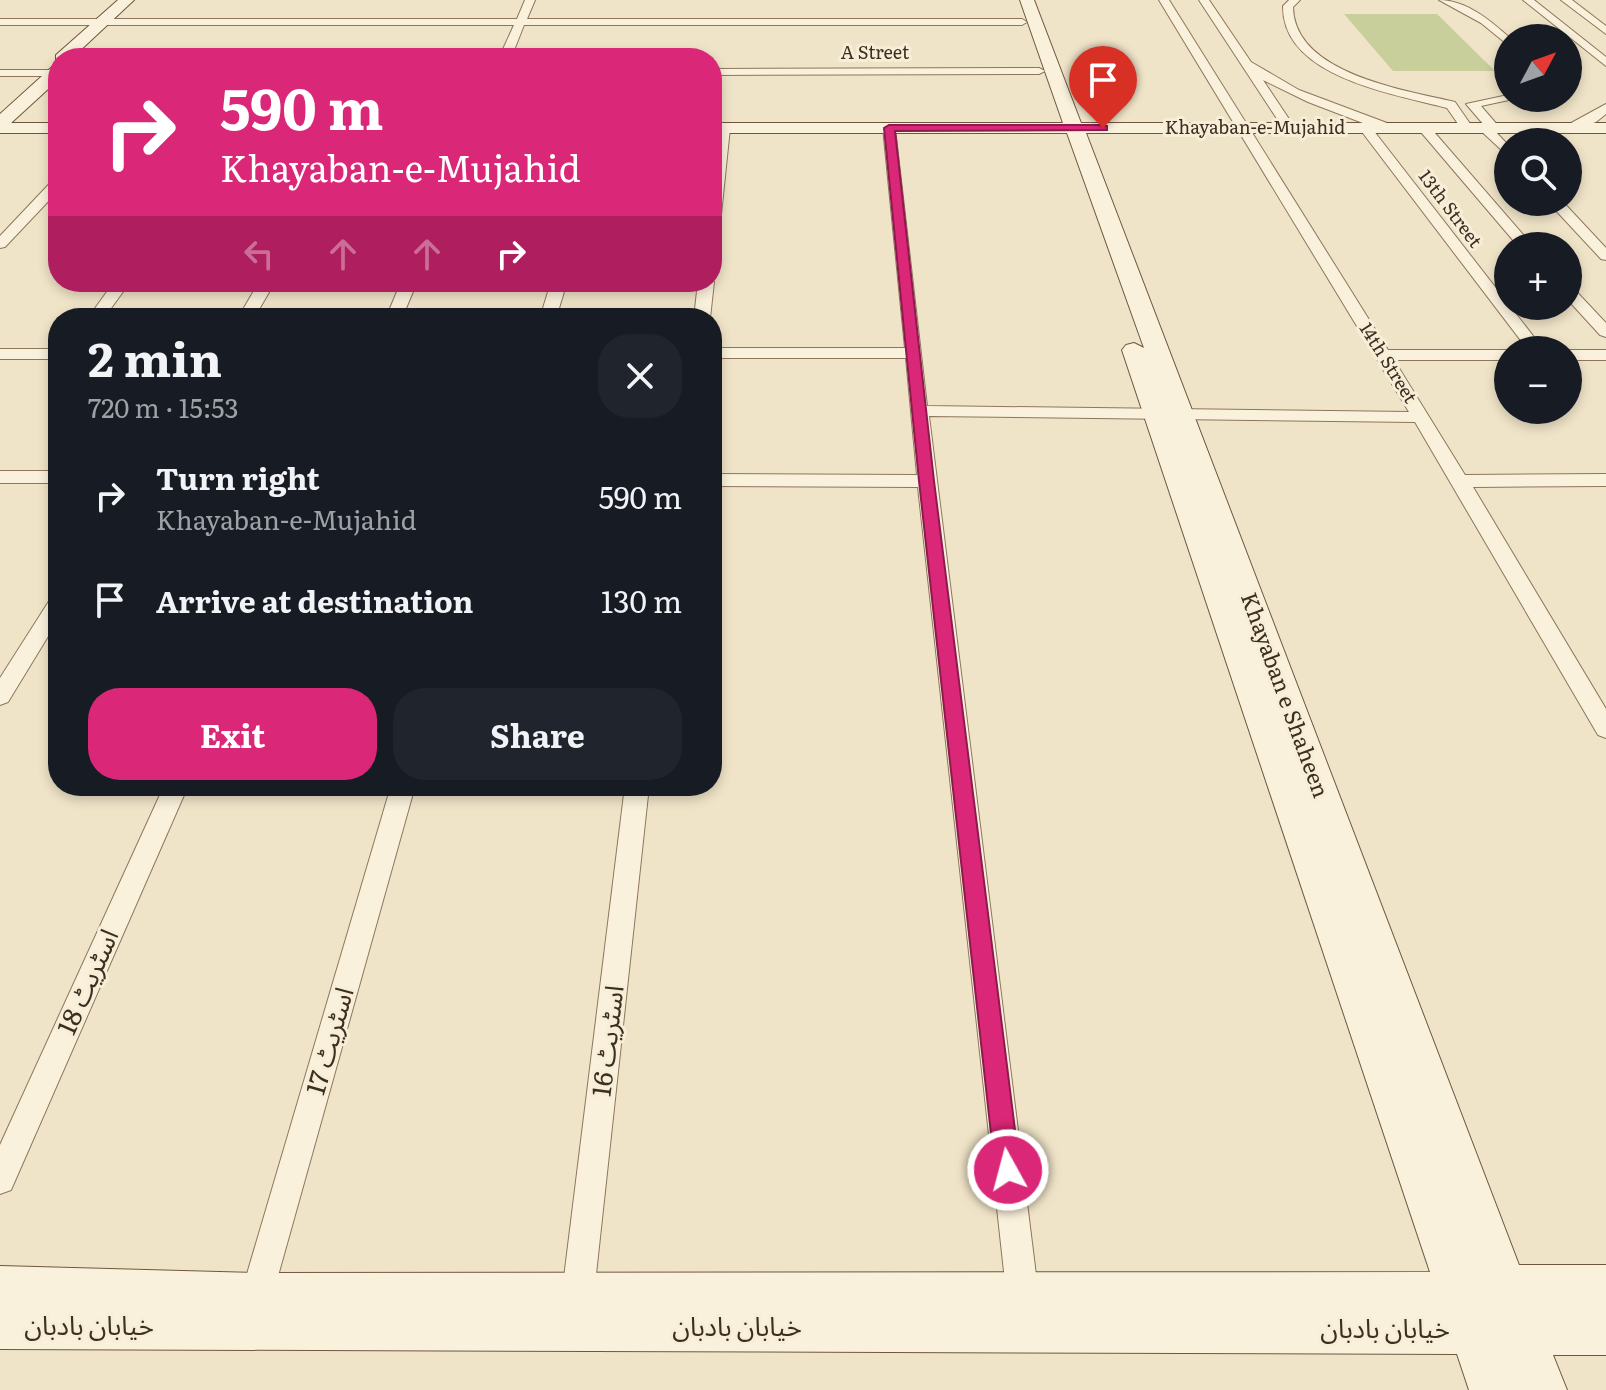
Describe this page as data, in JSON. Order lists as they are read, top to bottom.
{
  "streets": {
    "main road": ["Khayaban-e-Mujahid", "Khayaban e Shaheen", "خیابان بادبان"],
    "street": [
      "A Street",
      "13th Street",
      "14th Street",
      "اسٹریٹ 18",
      "اسٹریٹ 17",
      "اسٹریٹ 16"
    ]
  },
  "crossings": [
    ["A Street", "Khayaban e Shaheen"],
    ["Khayaban-e-Mujahid", "13th Street"],
    ["Khayaban-e-Mujahid", "14th Street"],
    ["Khayaban-e-Mujahid", "Khayaban e Shaheen"],
    ["Khayaban e Shaheen", "خیابان بادبان"],
    ["اسٹریٹ 17", "خیابان بادبان"],
    ["اسٹریٹ 16", "خیابان بادبان"]
  ],
  "north": "top right",
  "page": {
    "map_buttons": ["+", "−"],
    "turn": ["590 m", "Khayaban-e-Mujahid"],
    "heading": ["2 min", "720 m · 15:53"],
    "list": [
      {
        "name": "Turn right",
        "note": "Khayaban-e-Mujahid",
        "value": "590 m"
      },
      {
        "name": "Arrive at destination",
        "value": "130 m"
      }
    ],
    "buttons": ["Exit", "Share"]
  }
}
